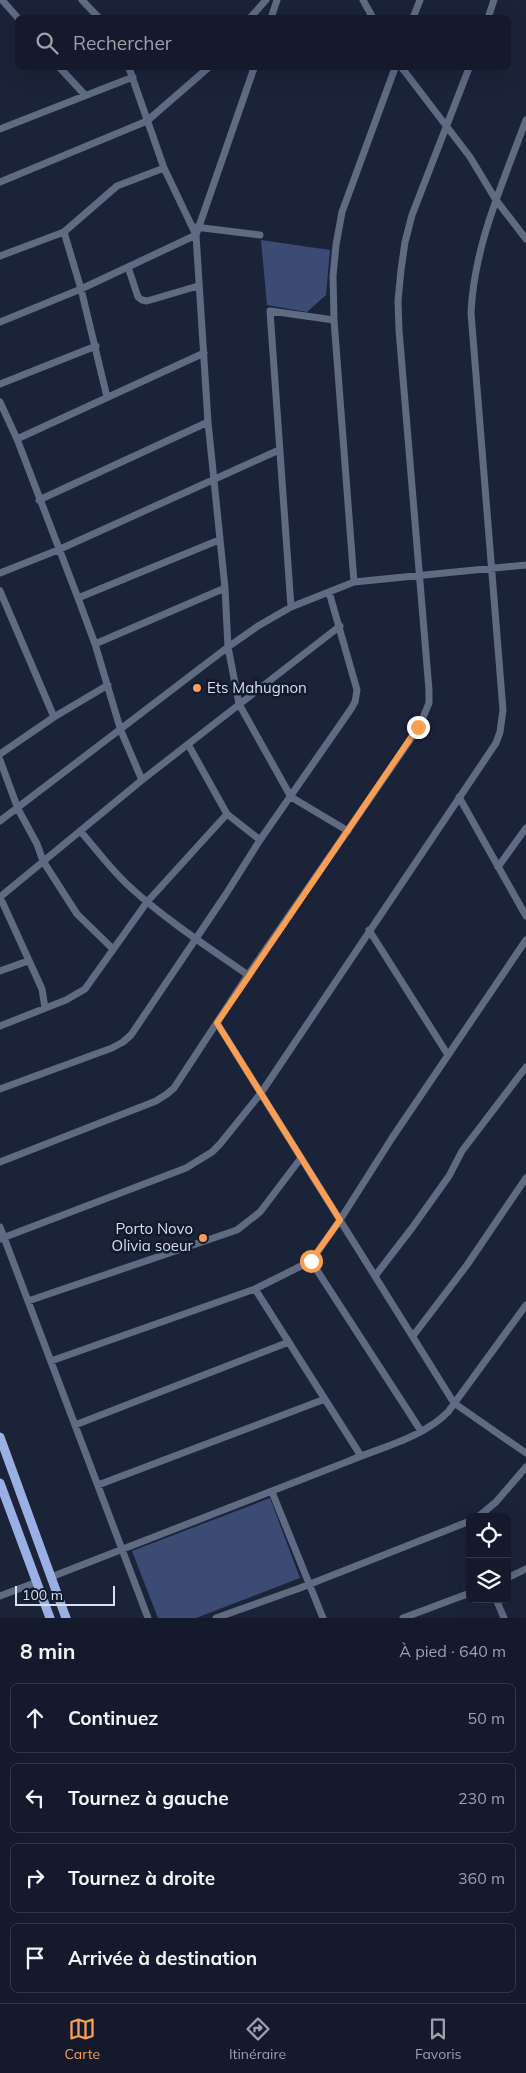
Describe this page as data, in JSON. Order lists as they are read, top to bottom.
{
  "places": ["Ets Mahugnon", "Porto Novo Olivia soeur"],
  "scale_bar": "100 m",
  "page": {
    "search": "Rechercher",
    "scale": "100 m",
    "heading": ["8 min", "À pied · 640 m"],
    "list": [
      ["Continuez", "50 m"],
      ["Tournez à gauche", "230 m"],
      ["Tournez à droite", "360 m"],
      "Arrivée à destination"
    ],
    "nav": ["Carte", "Itinéraire", "Favoris"]
  }
}
